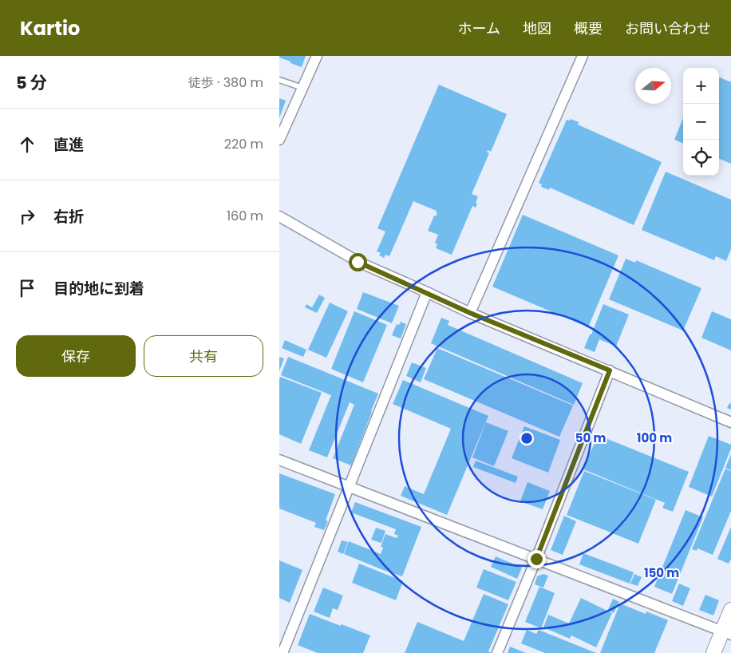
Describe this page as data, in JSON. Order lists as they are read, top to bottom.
{
  "north": "right",
  "page": {
    "header": "Kartio",
    "nav": [
      "ホーム",
      "地図",
      "概要",
      "お問い合わせ"
    ],
    "heading": ["5 分", "徒歩 · 380 m"],
    "map_buttons": ["+", "−"],
    "list": [
      ["直進", "220 m"],
      ["右折", "160 m"],
      "目的地に到着"
    ],
    "buttons": ["保存", "共有"]
  },
  "rings": ["50 m", "100 m", "150 m"]
}
